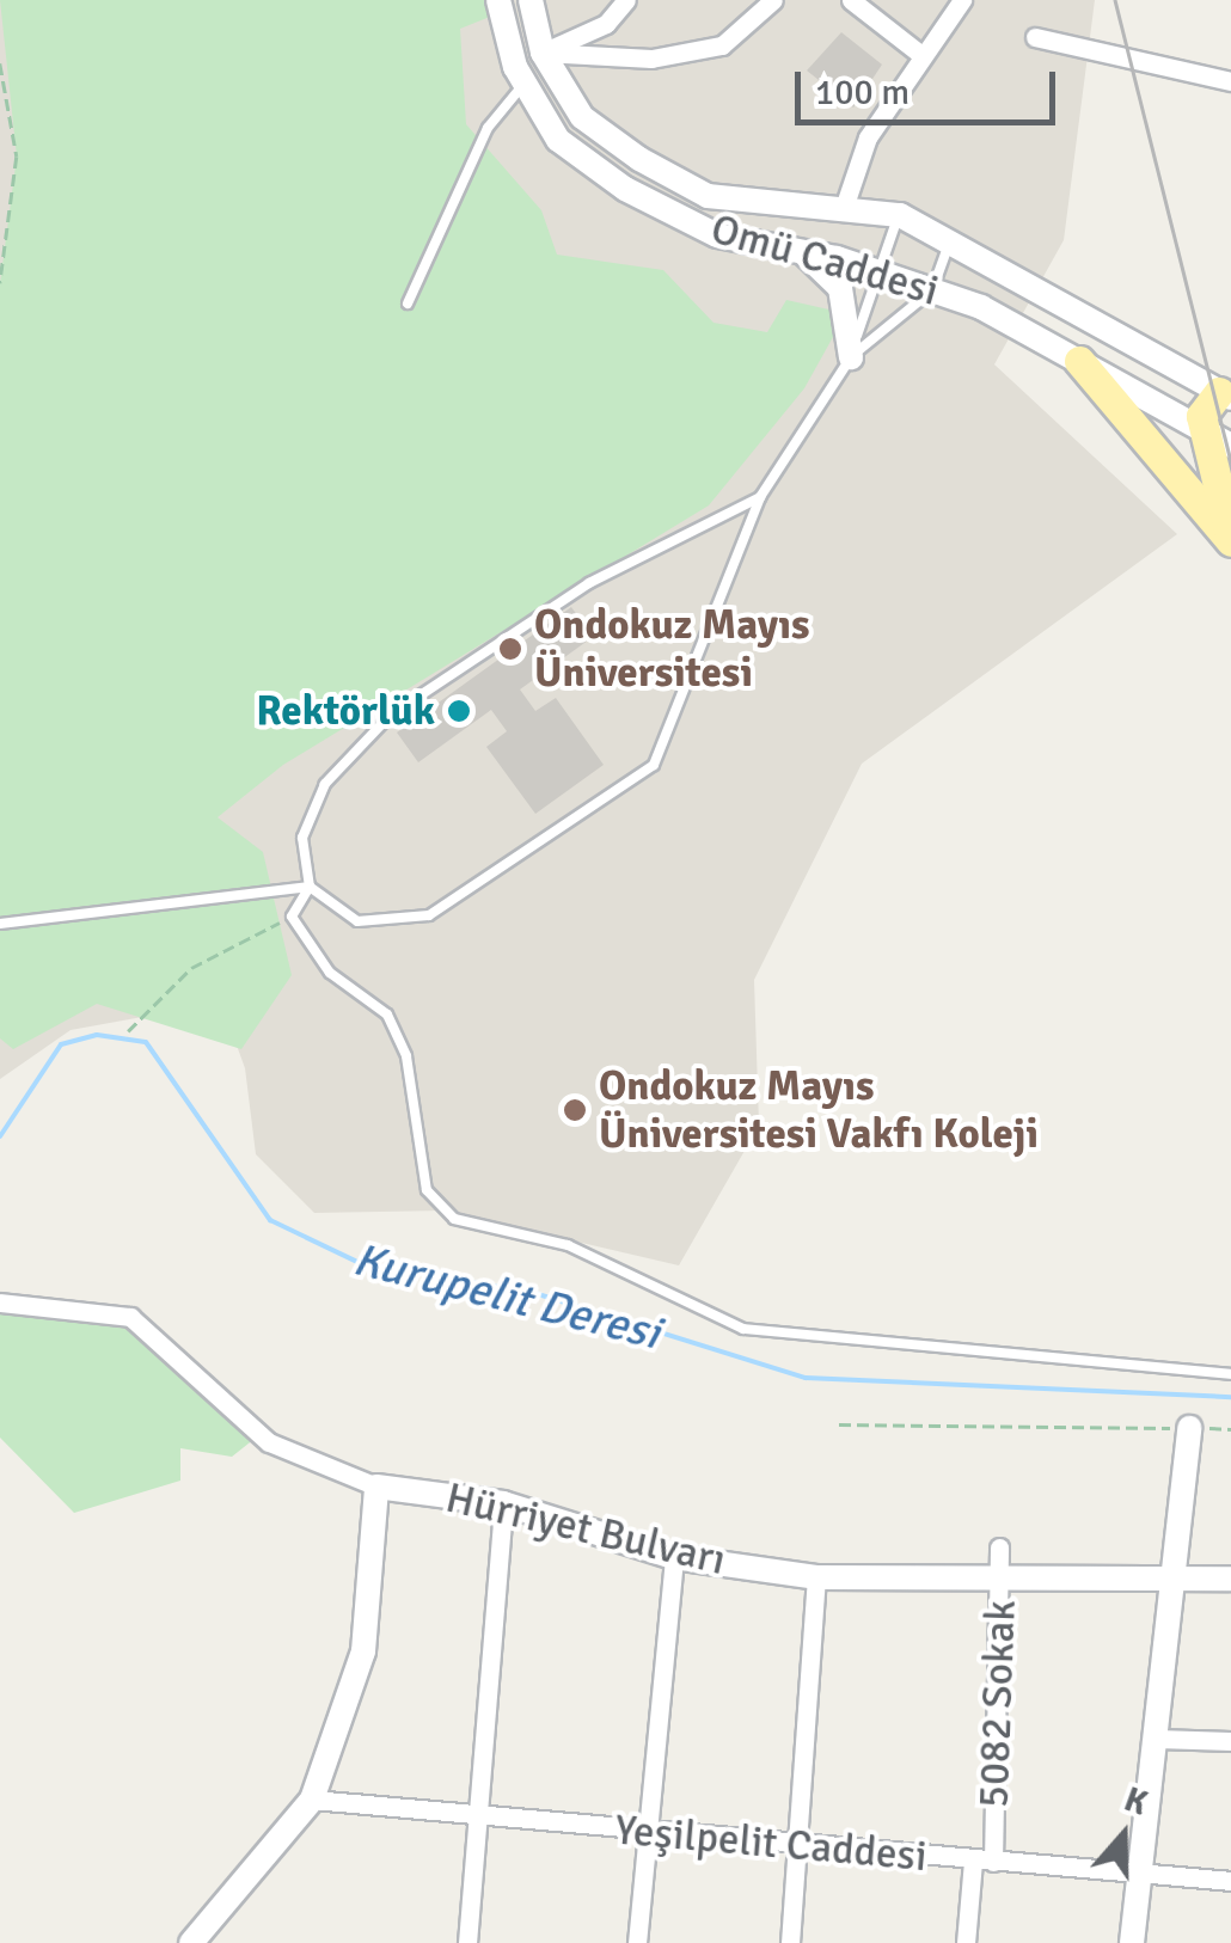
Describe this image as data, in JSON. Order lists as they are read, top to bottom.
{
  "streets": {
    "street": [
      "Omü Caddesi",
      "Hürriyet Bulvarı",
      "5082 Sokak",
      "Yeşilpelit Caddesi"
    ]
  },
  "crossings": [
    ["Hürriyet Bulvarı", "5082 Sokak"],
    ["5082 Sokak", "Yeşilpelit Caddesi"]
  ],
  "water": ["Kurupelit Deresi"],
  "places": ["Ondokuz Mayıs Üniversitesi", "Rektörlük", "Ondokuz Mayıs Üniversitesi Vakfı Koleji"],
  "scale_bar": "100 m",
  "north": "top"
}
